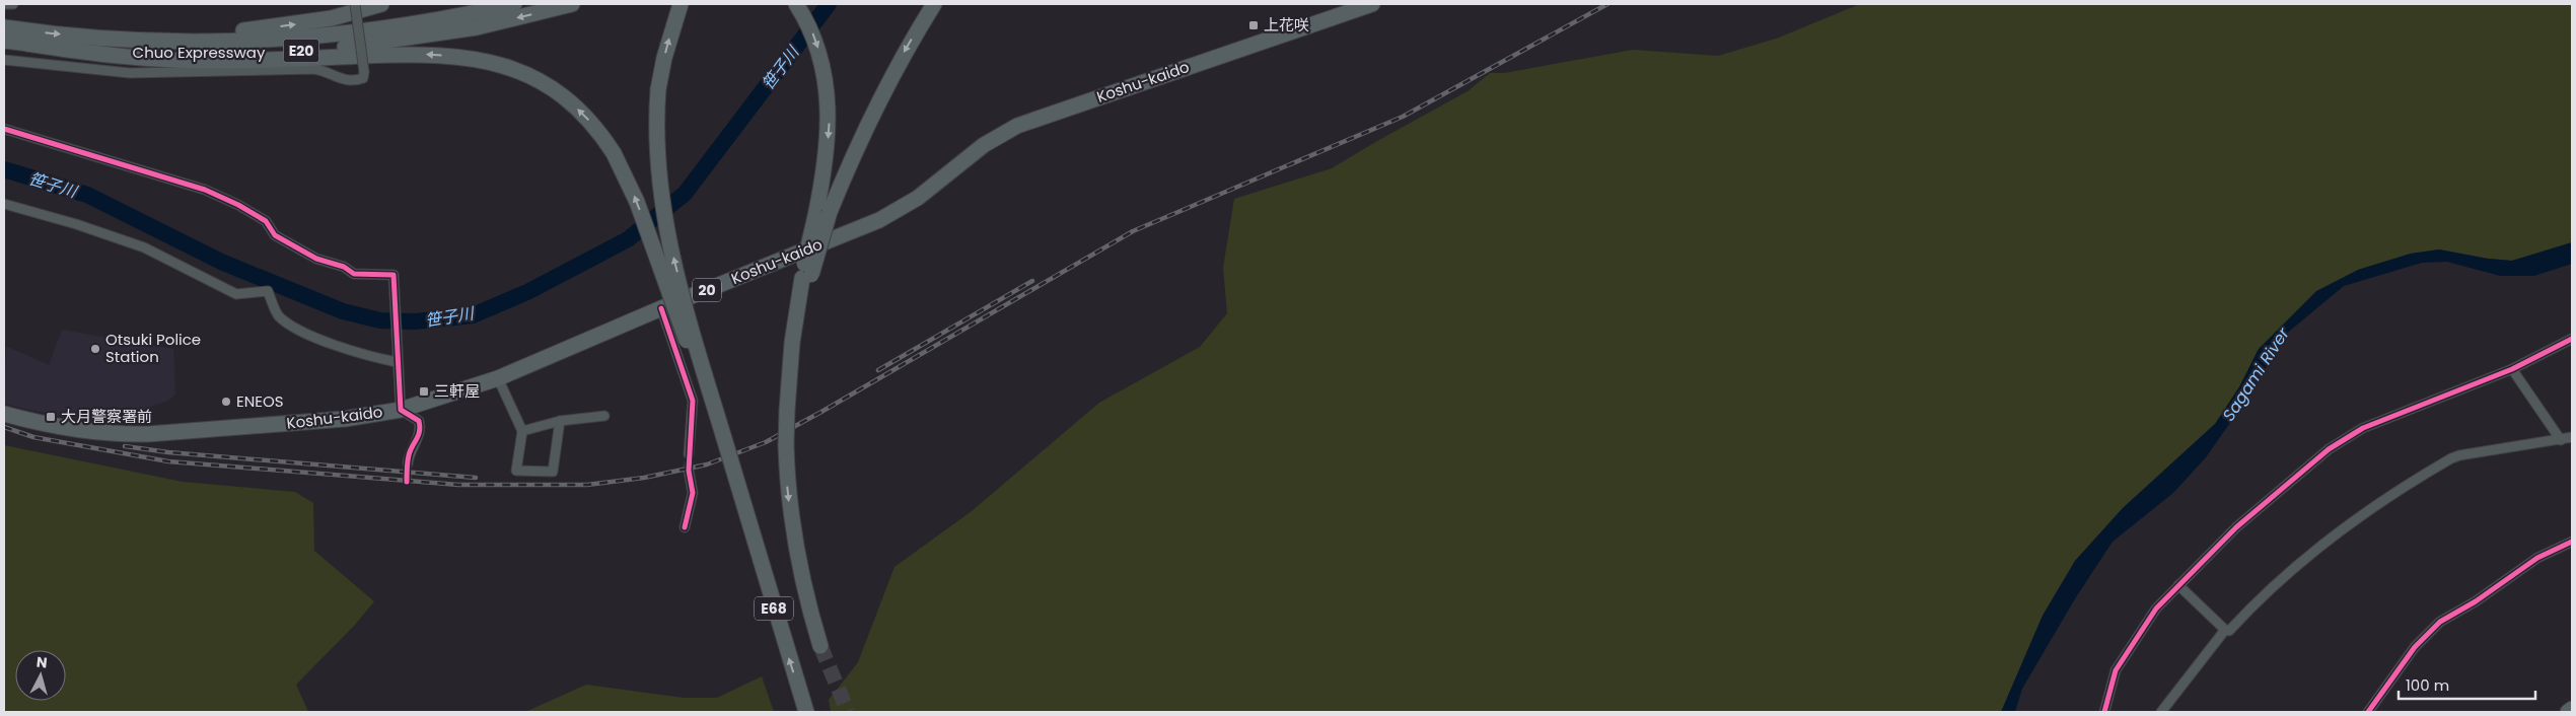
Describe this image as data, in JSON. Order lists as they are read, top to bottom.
{
  "streets": {
    "highway": [
      "E20",
      "Chuo Expressway",
      "Koshu-kaido",
      "20",
      "E68"
    ]
  },
  "water": ["笹子川", "Sagami River"],
  "places": {
    "transit": ["上花咲", "三軒屋", "大月警察署前"],
    "other": ["Otsuki Police Station", "ENEOS"]
  },
  "scale_bar": "100 m",
  "north": "top"
}
